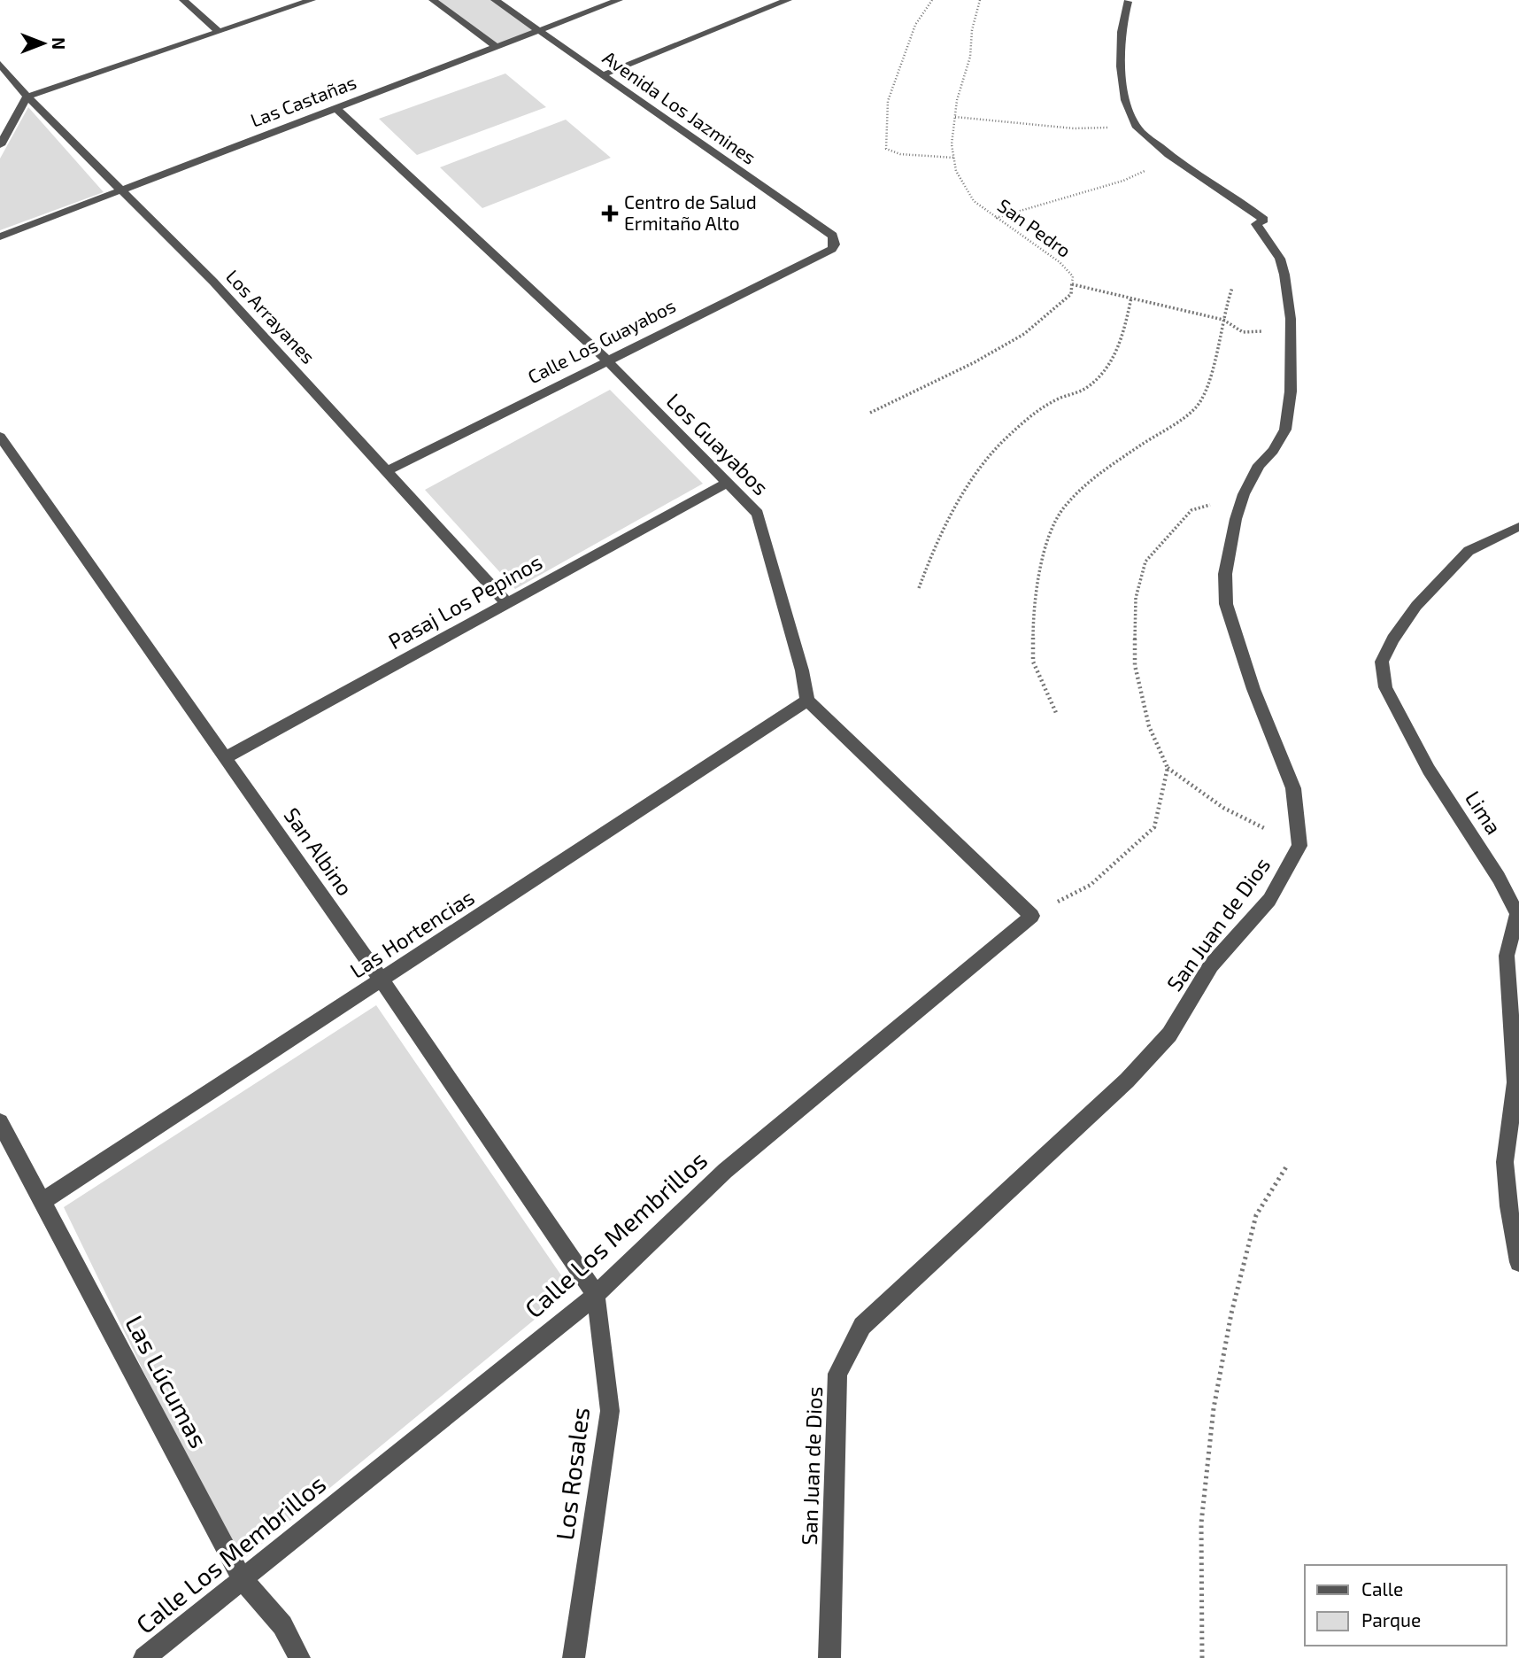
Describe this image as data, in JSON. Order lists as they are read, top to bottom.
{
  "streets": {
    "street": [
      "Las Castañas",
      "Avenida Los Jazmines",
      "Los Arrayanes",
      "Calle Los Guayabos",
      "Los Guayabos",
      "Pasaj Los Pepinos",
      "Lima",
      "San Albino",
      "San Juan de Dios",
      "Las Hortencias",
      "Calle Los Membrillos",
      "Las Lúcumas",
      "Los Rosales"
    ],
    "path": ["San Pedro"]
  },
  "crossings": [
    ["Las Castañas", "Avenida Los Jazmines"],
    ["Las Castañas", "Los Arrayanes"],
    ["Las Castañas", "Los Guayabos"],
    ["Avenida Los Jazmines", "Calle Los Guayabos"],
    ["Los Arrayanes", "Calle Los Guayabos"],
    ["Los Arrayanes", "Pasaj Los Pepinos"],
    ["Calle Los Guayabos", "Los Guayabos"],
    ["Los Guayabos", "Pasaj Los Pepinos"],
    ["Los Guayabos", "Las Hortencias"],
    ["Pasaj Los Pepinos", "San Albino"],
    ["San Albino", "Las Hortencias"],
    ["San Albino", "Calle Los Membrillos"],
    ["San Albino", "Los Rosales"],
    ["Las Hortencias", "Las Lúcumas"],
    ["Calle Los Membrillos", "Las Lúcumas"],
    ["Calle Los Membrillos", "Los Rosales"]
  ],
  "places": {
    "health": ["Centro de Salud Ermitaño Alto"]
  },
  "legend": ["Calle", "Parque"],
  "north": "right"
}
